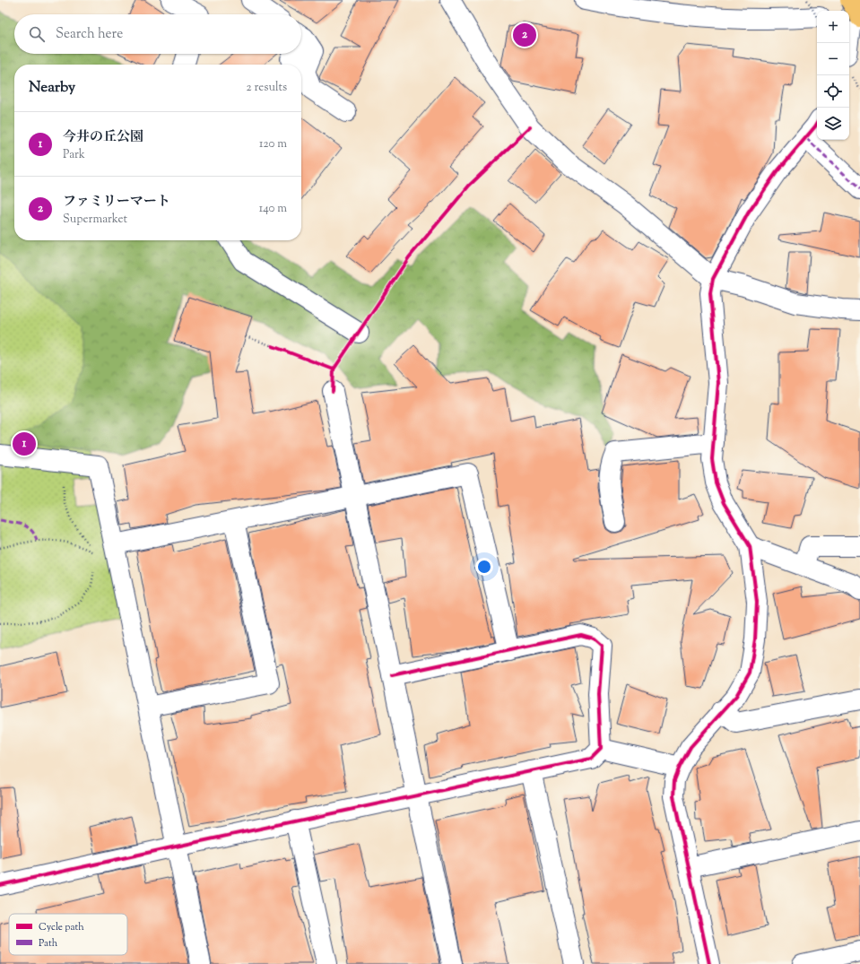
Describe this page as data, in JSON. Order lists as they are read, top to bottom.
{
  "legend": ["Cycle path", "Path"],
  "page": {
    "map_buttons": ["+", "−"],
    "search": "Search here",
    "pins": ["2", "1"],
    "heading": ["Nearby", "2 results"],
    "list": [
      {
        "mark": "1",
        "name": "今井の丘公園",
        "note": "Park",
        "value": "120 m"
      },
      {
        "mark": "2",
        "name": "ファミリーマート",
        "note": "Supermarket",
        "value": "140 m"
      }
    ]
  }
}
